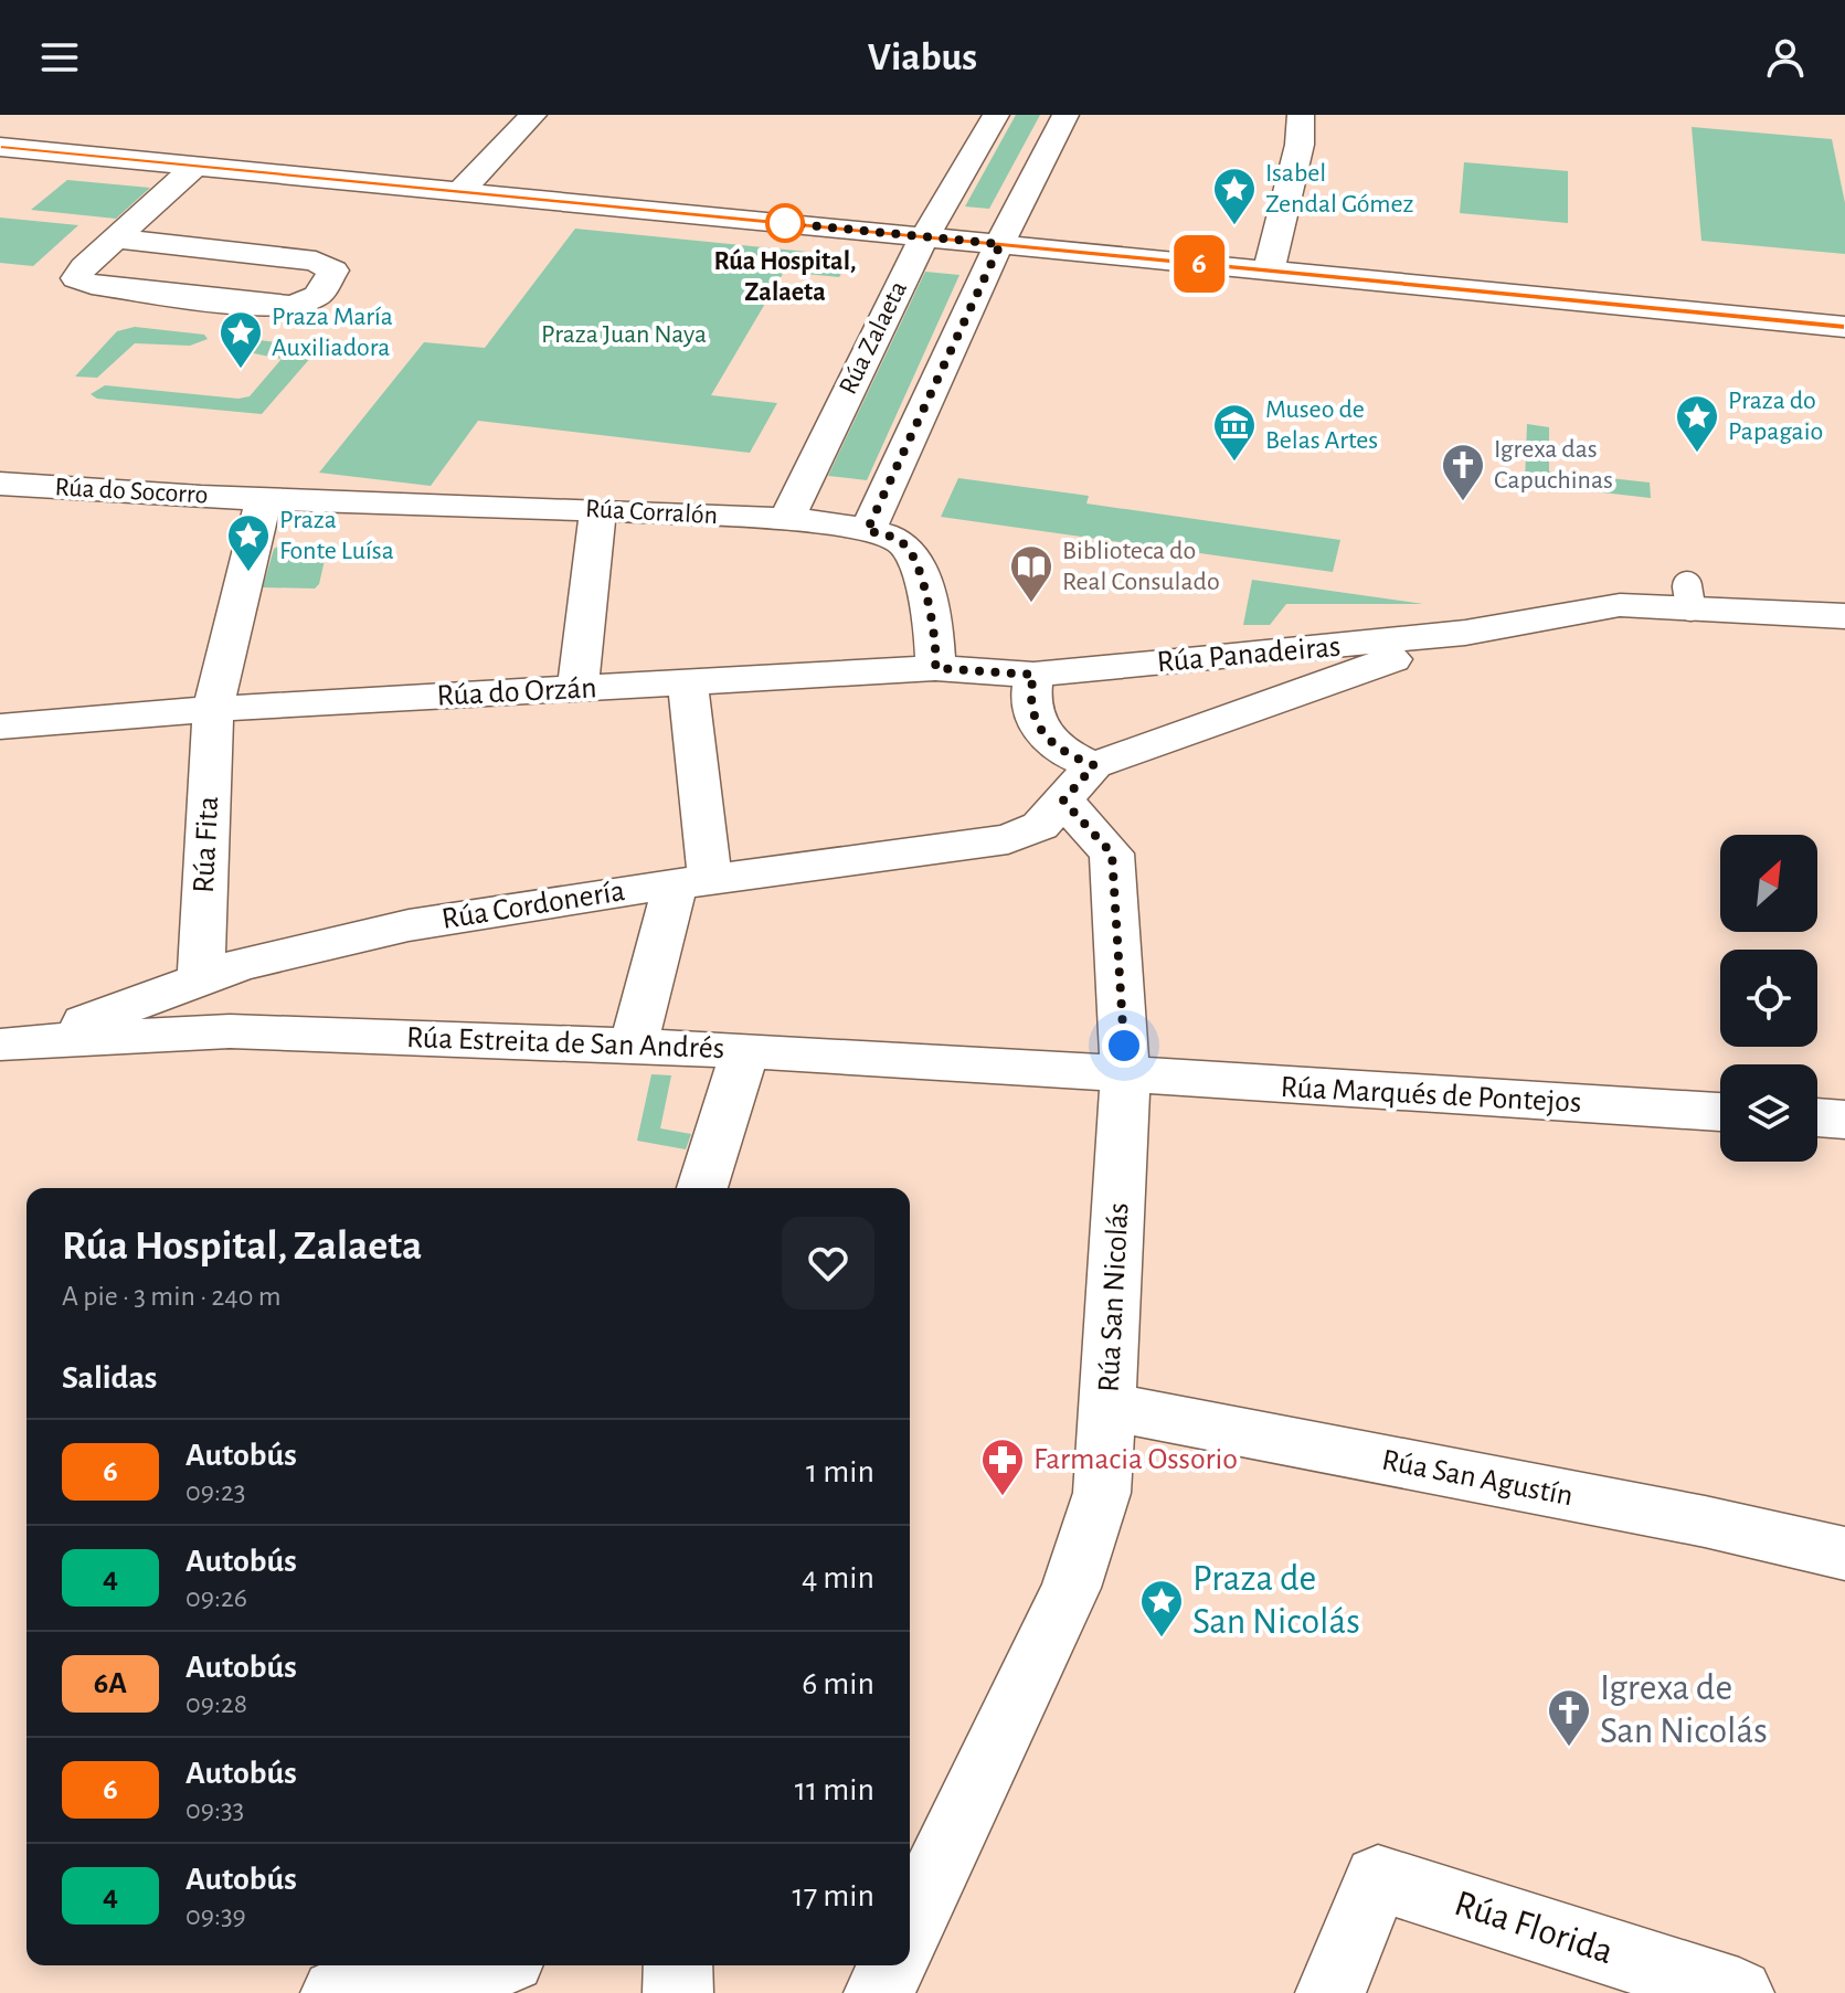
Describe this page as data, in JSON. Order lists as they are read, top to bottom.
{
  "streets": {
    "street": [
      "Rúa Zalaeta",
      "Rúa do Socorro",
      "Rúa Corralón",
      "Rúa Panadeiras",
      "Rúa do Orzán",
      "Rúa Fita",
      "Rúa Cordonería",
      "Rúa Estreita de San Andrés",
      "Rúa Marqués de Pontejos",
      "Rúa San Nicolás",
      "Rúa San Agustín",
      "Rúa Florida"
    ]
  },
  "crossings": [
    ["Rúa Zalaeta", "Rúa Corralón"],
    ["Rúa do Socorro", "Rúa Corralón"],
    ["Rúa do Socorro", "Rúa Fita"],
    ["Rúa Corralón", "Rúa do Orzán"],
    ["Rúa Corralón", "Rúa Fita"],
    ["Rúa Panadeiras", "Rúa do Orzán"],
    ["Rúa do Orzán", "Rúa Fita"],
    ["Rúa Fita", "Rúa Cordonería"],
    ["Rúa Cordonería", "Rúa Estreita de San Andrés"],
    ["Rúa Cordonería", "Rúa San Nicolás"],
    ["Rúa Estreita de San Andrés", "Rúa Marqués de Pontejos"],
    ["Rúa Estreita de San Andrés", "Rúa San Nicolás"],
    ["Rúa Marqués de Pontejos", "Rúa San Nicolás"],
    ["Rúa San Nicolás", "Rúa San Agustín"]
  ],
  "parks": ["Praza Juan Naya"],
  "places": {
    "other": ["Rúa Hospital, Zalaeta"],
    "place": [
      "Isabel Zendal Gómez",
      "Praza María Auxiliadora",
      "Praza do Papagaio",
      "Praza Fonte Luísa",
      "Praza de San Nicolás"
    ],
    "museum": ["Museo de Belas Artes"],
    "church": ["Igrexa das Capuchinas", "Igrexa de San Nicolás"],
    "library": ["Biblioteca do Real Consulado"],
    "pharmacy": ["Farmacia Ossorio"]
  },
  "lines": ["bus line 6"],
  "north": "top right",
  "page": {
    "header": "Viabus",
    "on_map": "6",
    "heading": [
      ["Rúa Hospital, Zalaeta", "A pie · 3 min · 240 m"],
      "Salidas"
    ],
    "list": [
      {
        "mark": "6",
        "name": "Autobús",
        "note": "09:23",
        "value": "1 min"
      },
      {
        "mark": "4",
        "name": "Autobús",
        "note": "09:26",
        "value": "4 min"
      },
      {
        "mark": "6A",
        "name": "Autobús",
        "note": "09:28",
        "value": "6 min"
      },
      {
        "mark": "6",
        "name": "Autobús",
        "note": "09:33",
        "value": "11 min"
      },
      {
        "mark": "4",
        "name": "Autobús",
        "note": "09:39",
        "value": "17 min"
      }
    ]
  }
}
